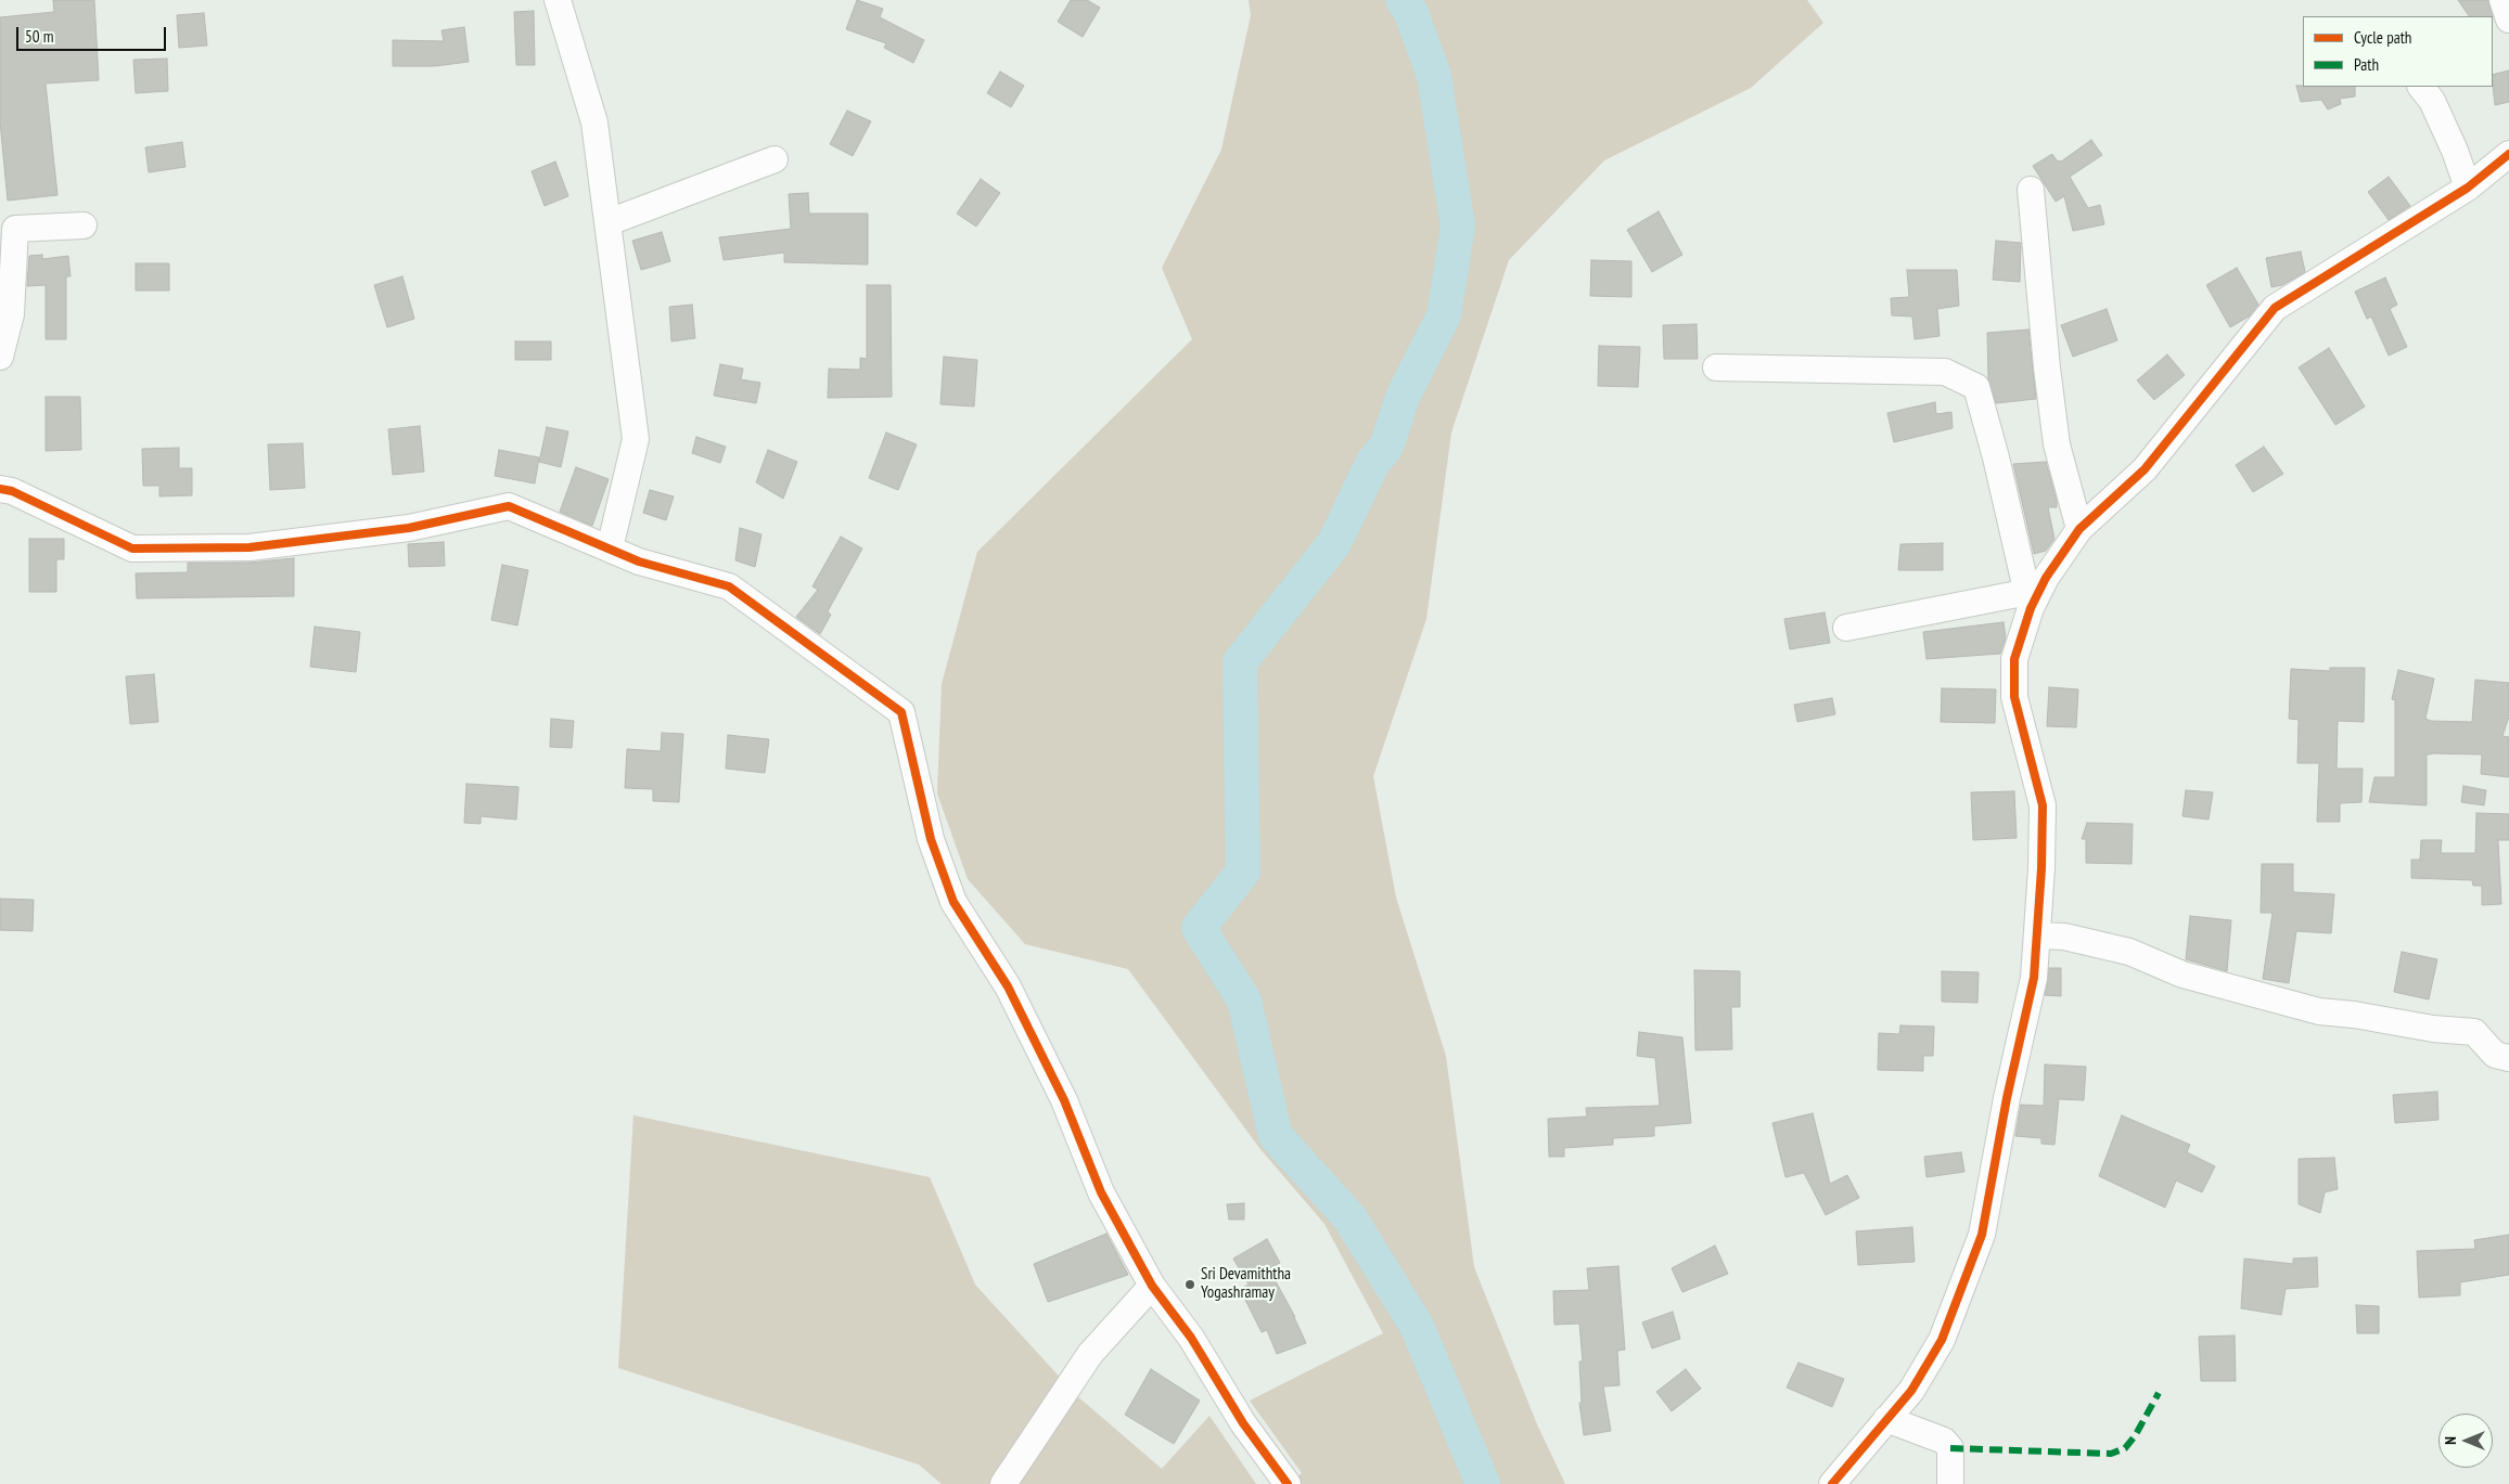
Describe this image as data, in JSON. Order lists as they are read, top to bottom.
{
  "places": ["Sri Devamiththa Yogashramay"],
  "legend": ["Cycle path", "Path"],
  "scale_bar": "50 m",
  "north": "left"
}
